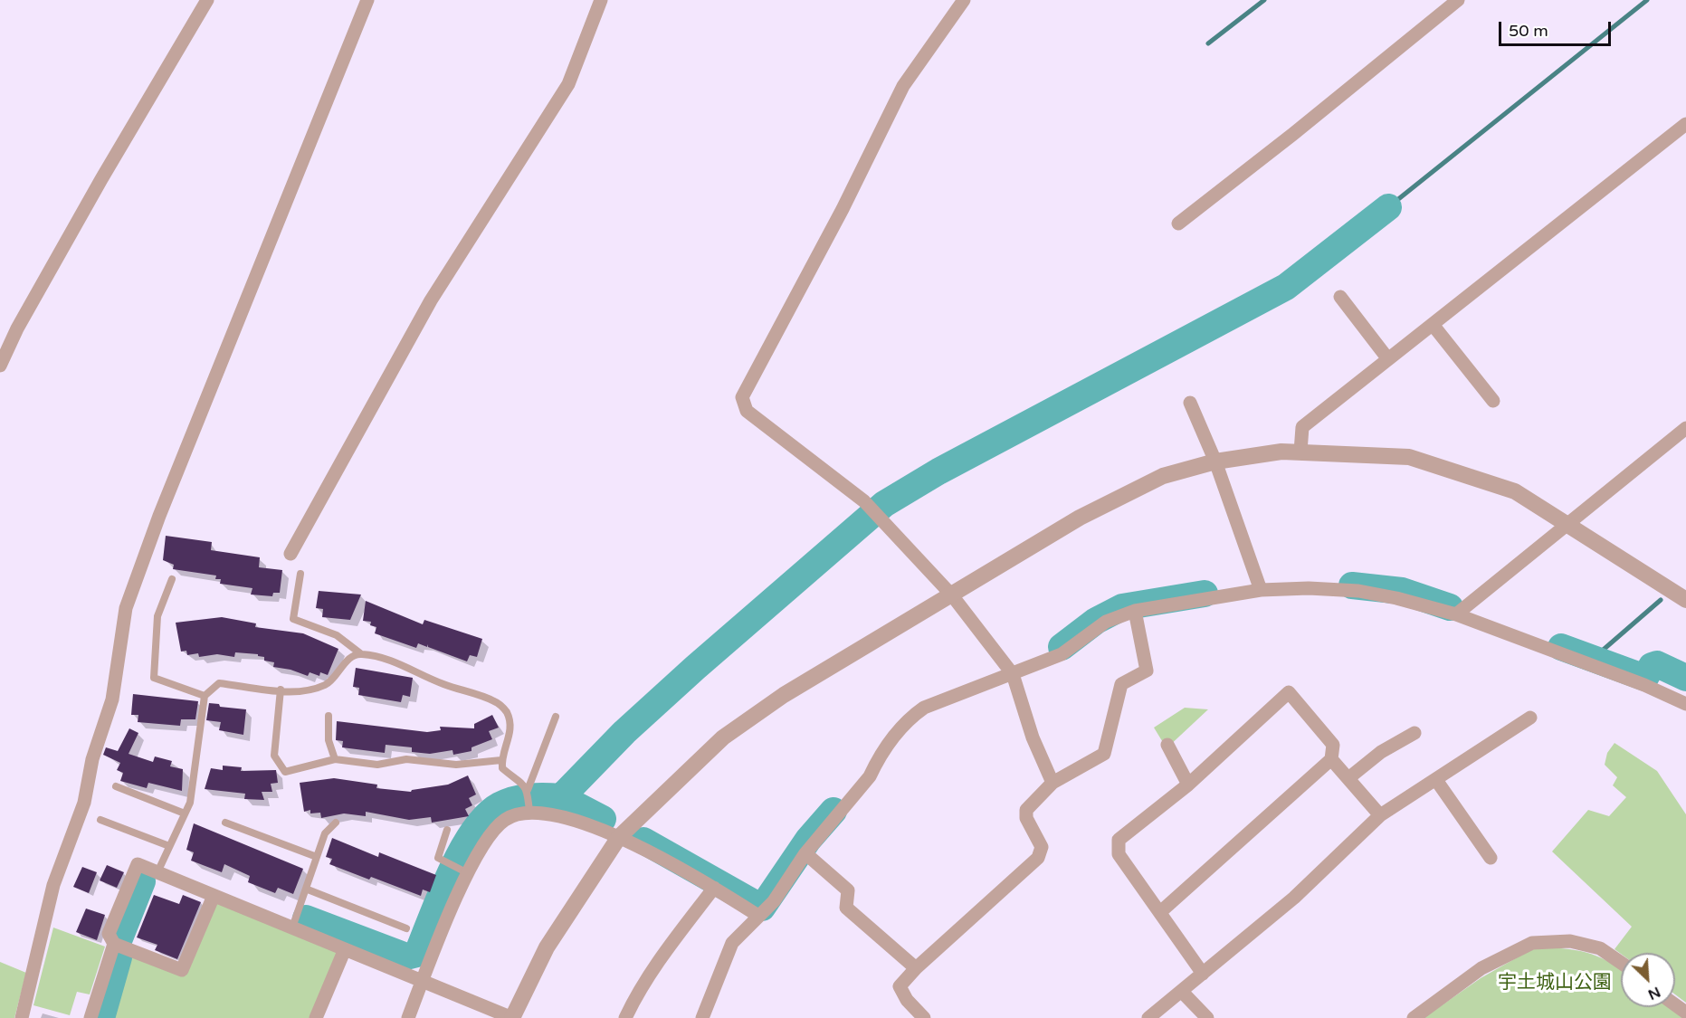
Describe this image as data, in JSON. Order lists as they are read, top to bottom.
{
  "parks": ["宇土城山公園"],
  "scale_bar": "50 m",
  "north": "bottom right"
}
